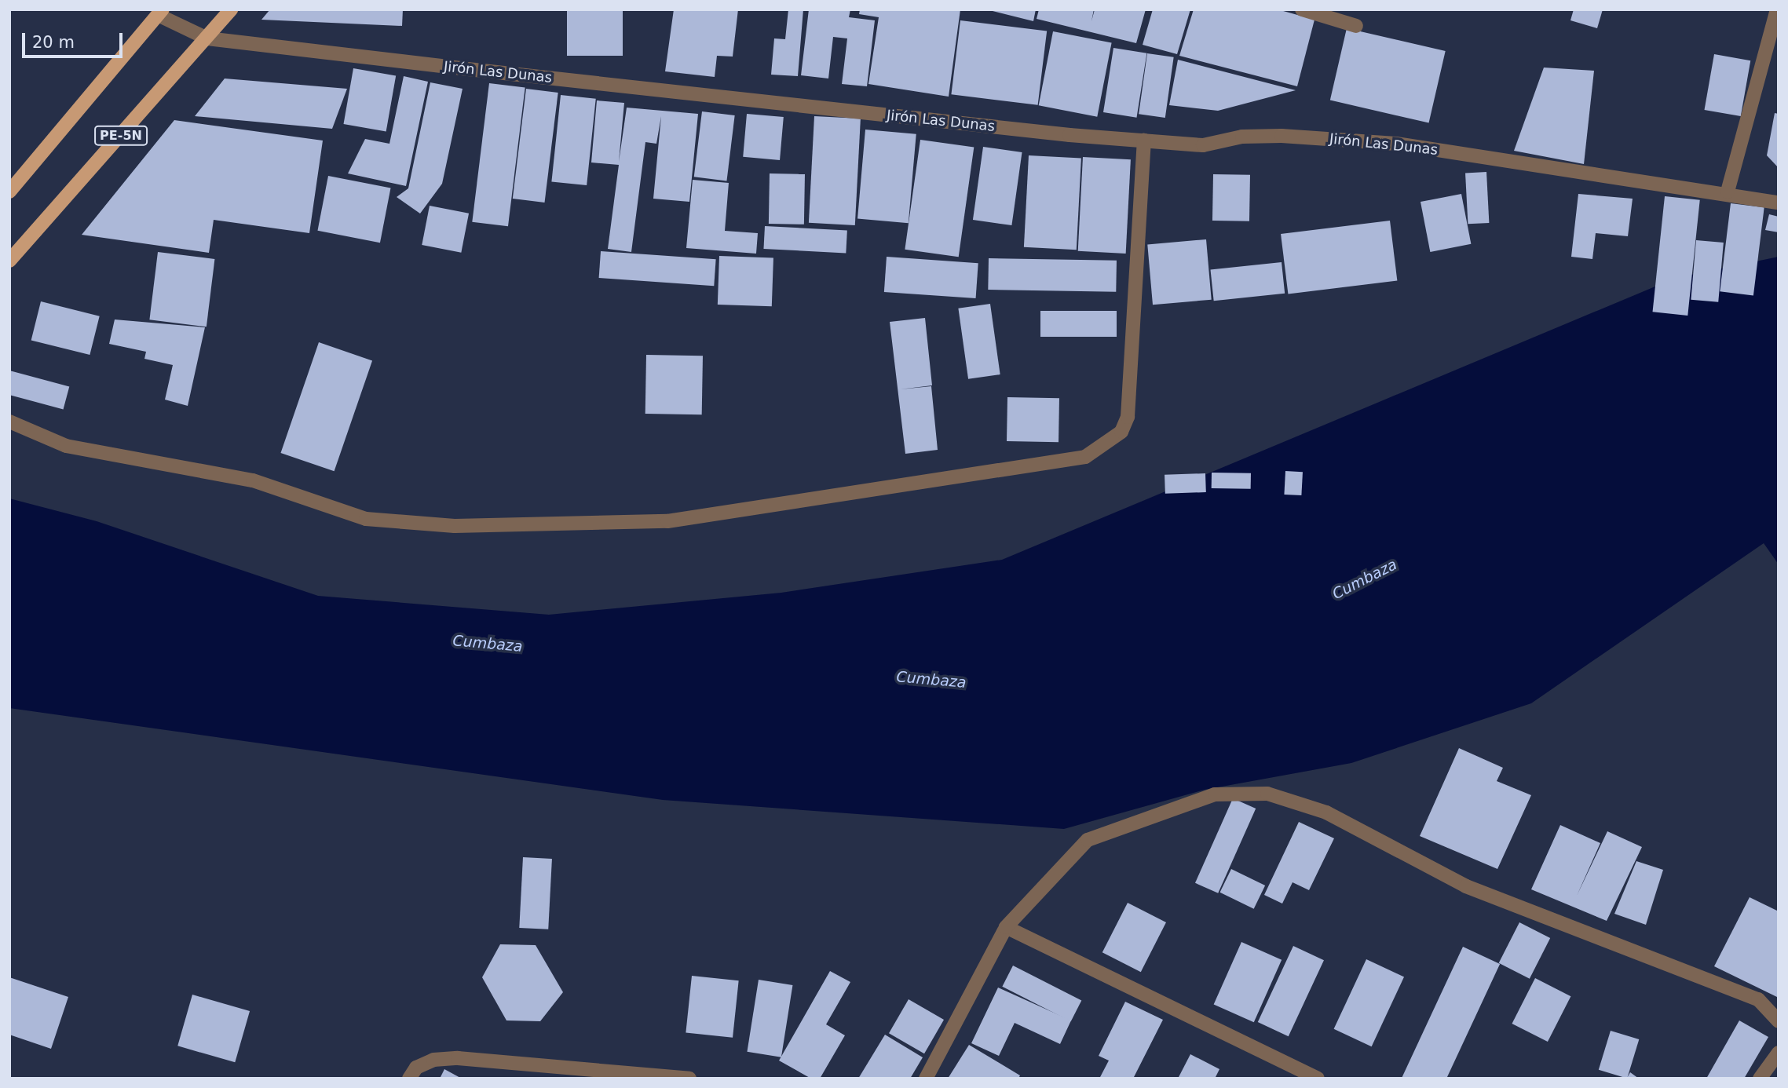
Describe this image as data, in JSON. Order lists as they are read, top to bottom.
{
  "streets": {
    "main road": ["PE-5N"],
    "street": ["Jirón Las Dunas"]
  },
  "crossings": [
    ["Jirón Las Dunas", "PE-5N"]
  ],
  "water": ["Cumbaza"],
  "scale_bar": "20 m"
}
